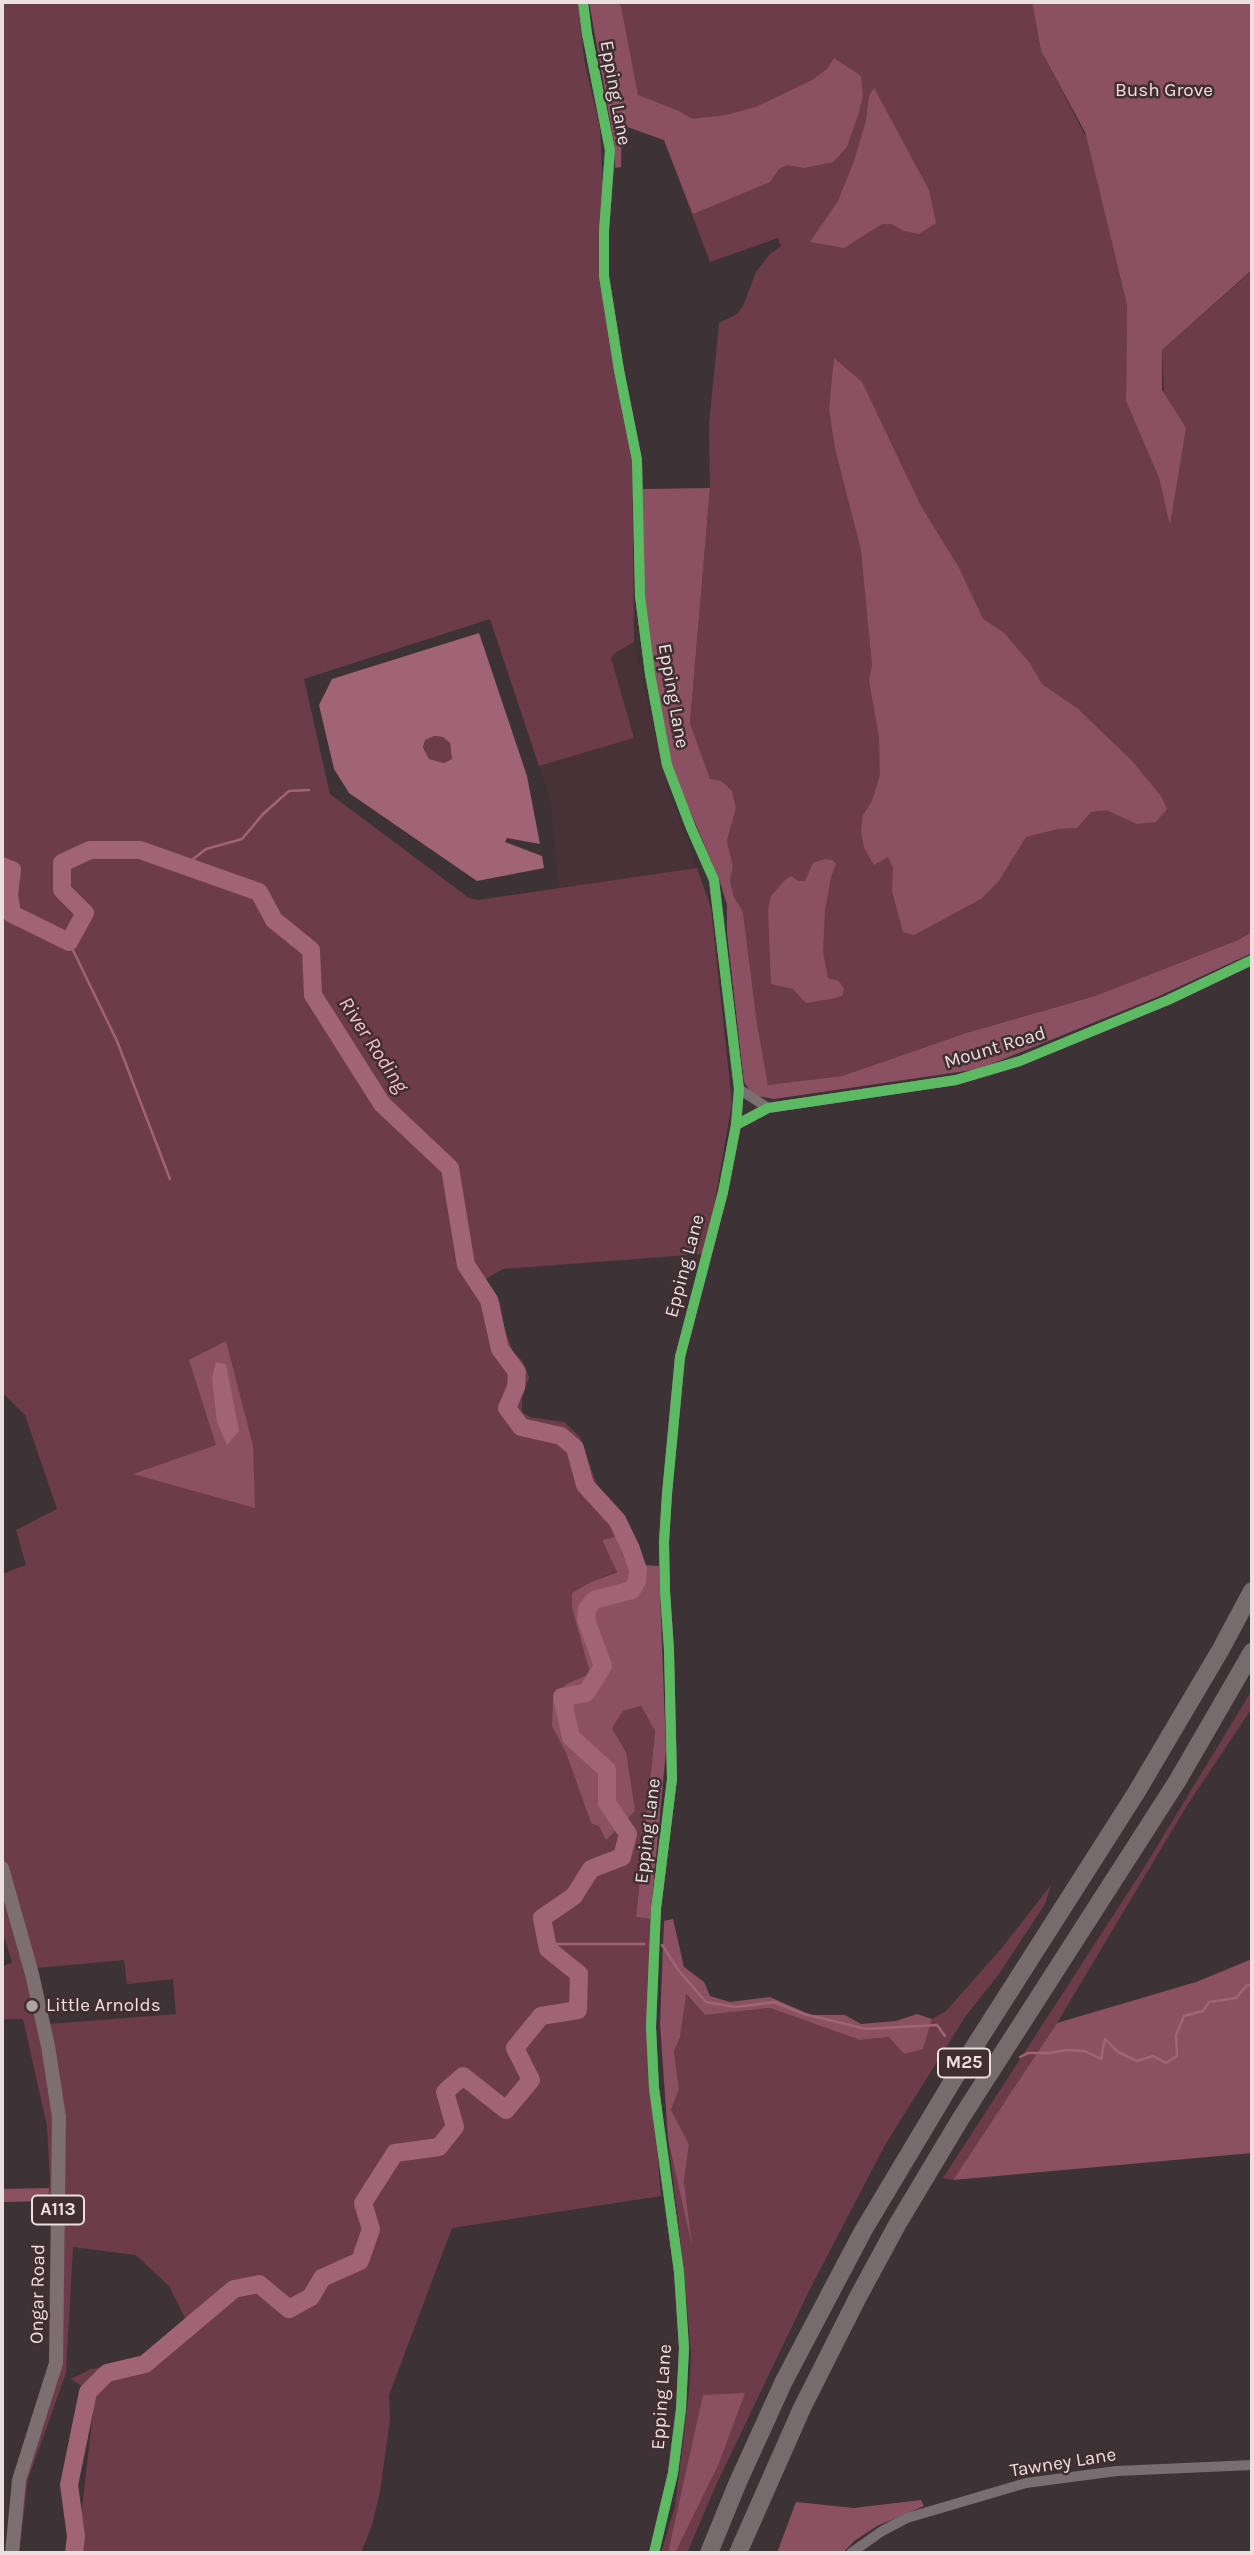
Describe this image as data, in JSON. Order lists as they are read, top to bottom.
{
  "streets": {
    "highway": ["M25"],
    "main road": ["A113", "Ongar Road"],
    "street": ["Epping Lane", "Mount Road", "Tawney Lane"]
  },
  "crossings": [
    ["Epping Lane", "Mount Road"]
  ],
  "water": ["River Roding"],
  "parks": ["Bush Grove"],
  "places": ["Little Arnolds"]
}
